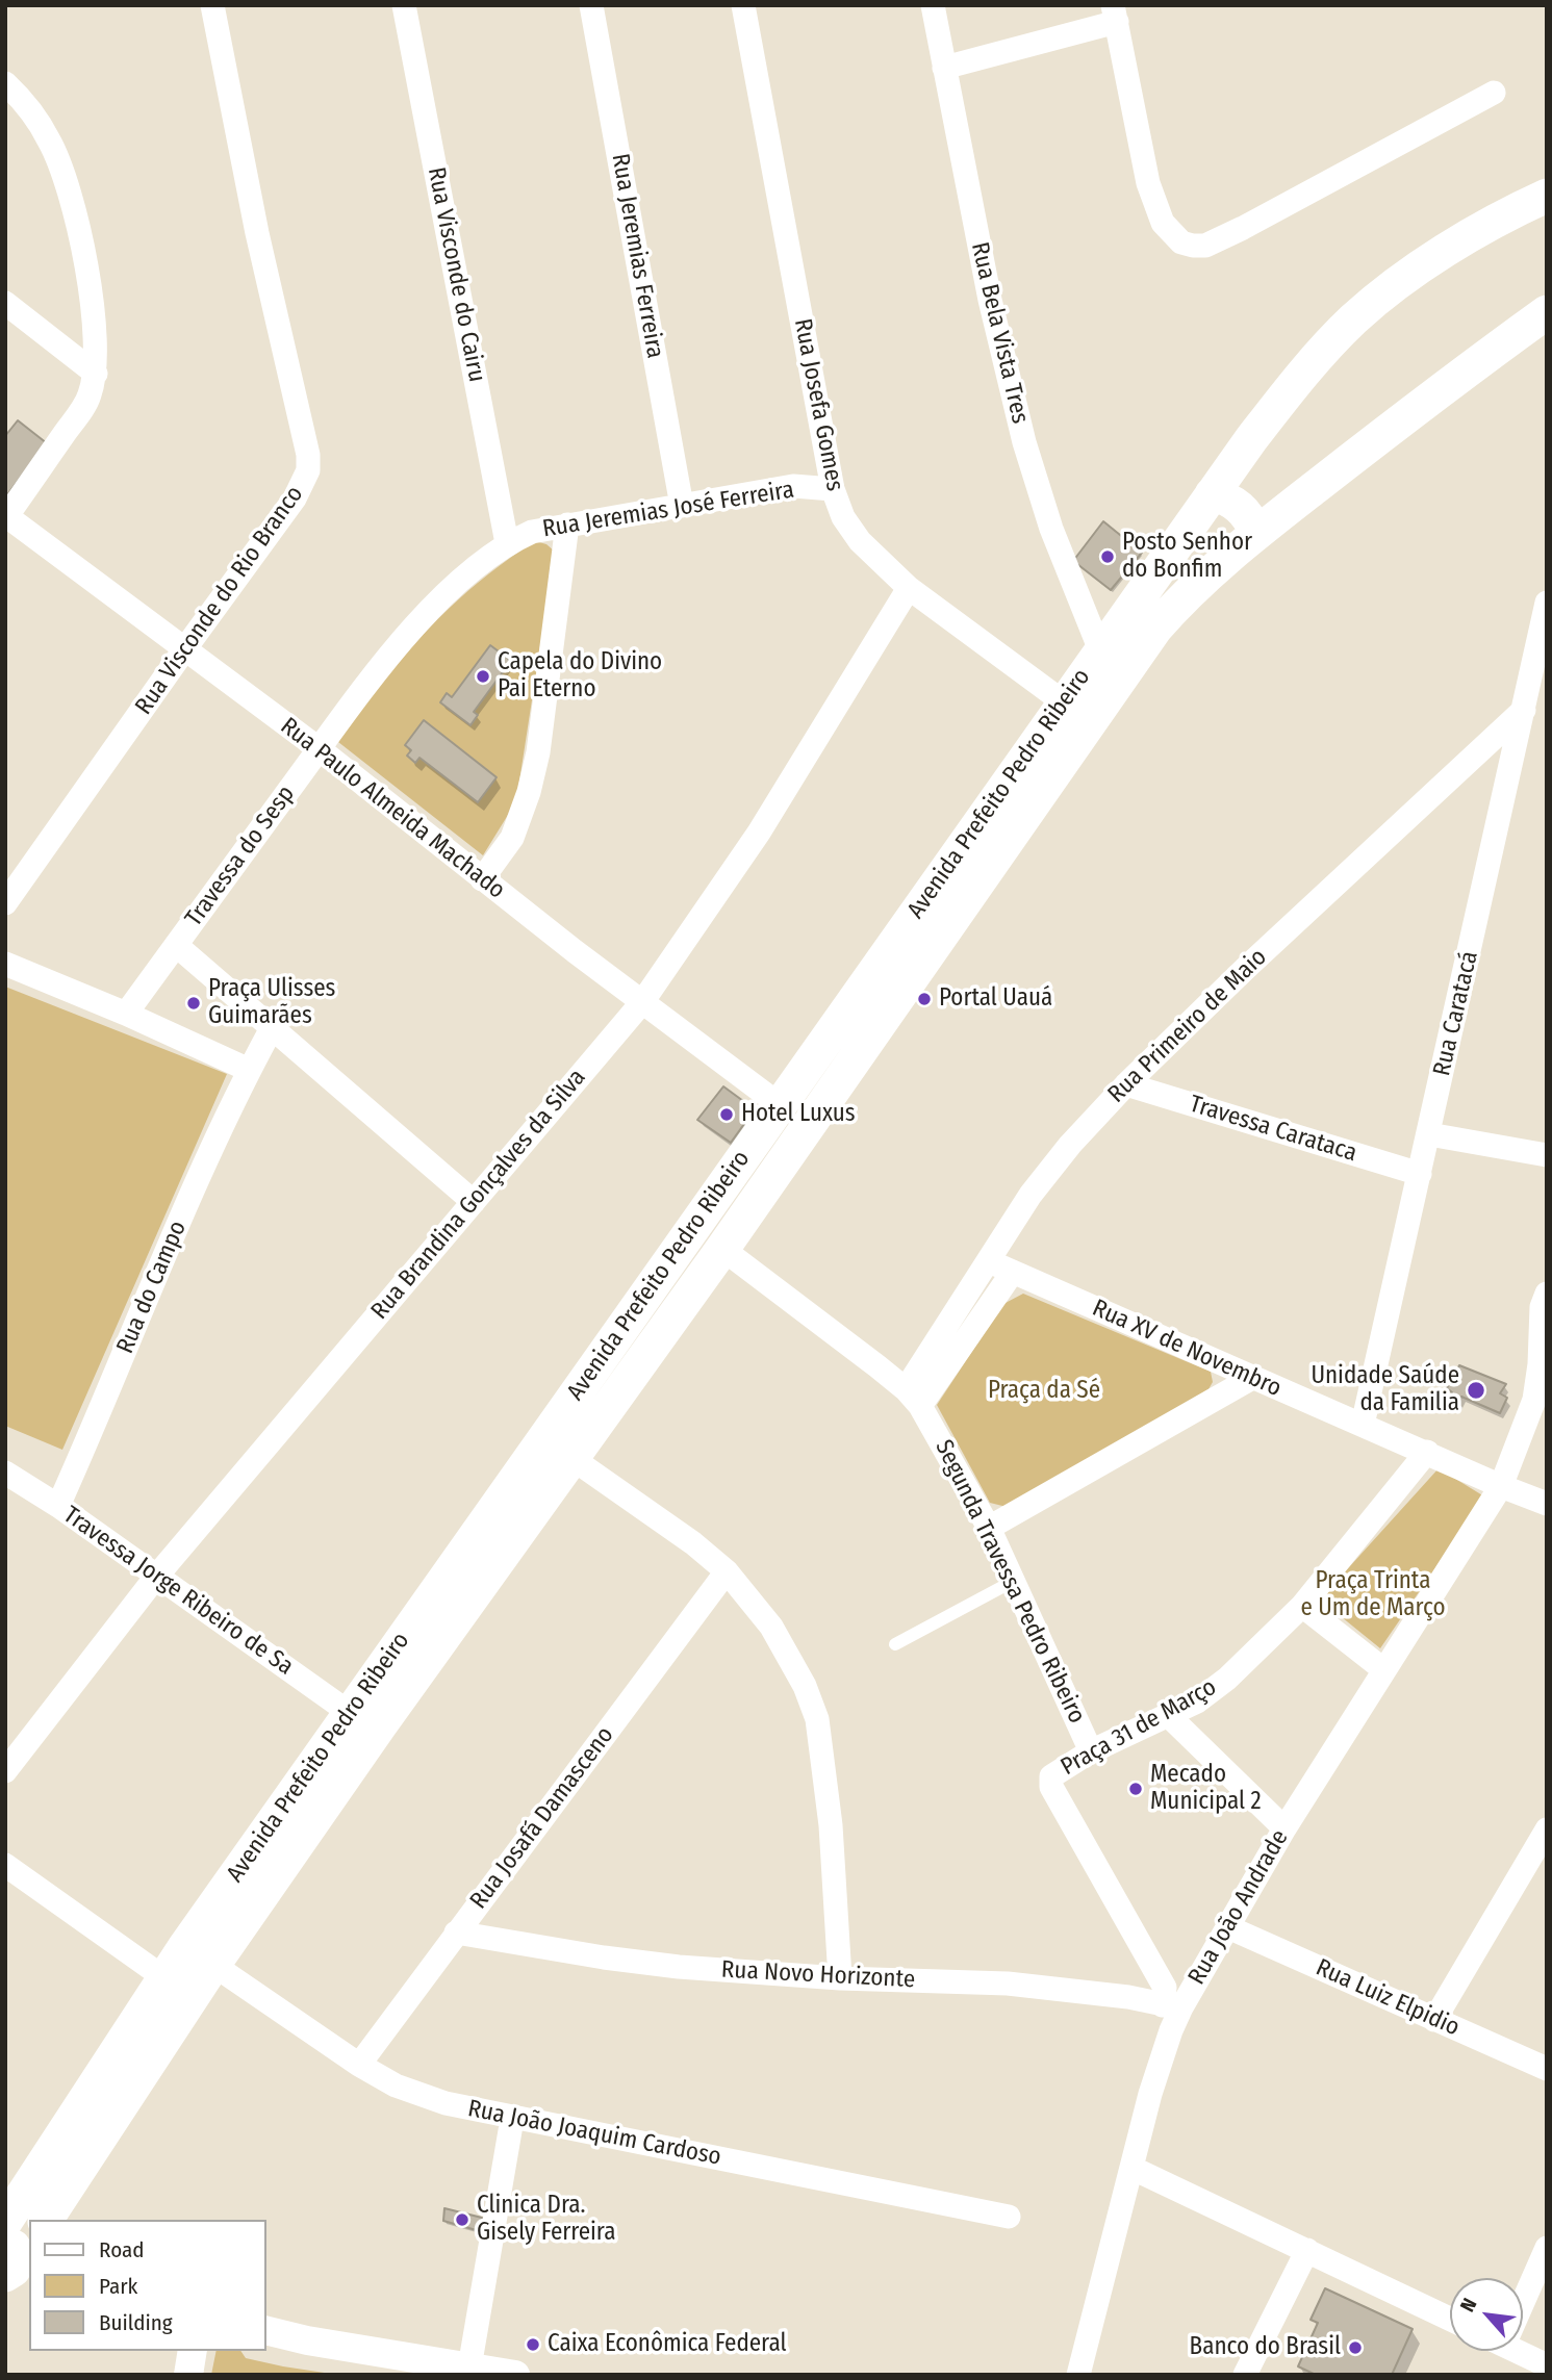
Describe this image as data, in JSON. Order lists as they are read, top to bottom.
{
  "streets": {
    "main road": ["Avenida Prefeito Pedro Ribeiro"],
    "street": [
      "Rua Jeremias Ferreira",
      "Rua Visconde do Cairu",
      "Rua Bela Vista Tres",
      "Rua Josefa Gomes",
      "Rua Jeremias José Ferreira",
      "Rua Visconde do Rio Branco",
      "Rua Paulo Almeida Machado",
      "Travessa do Sesp",
      "Rua Caratacá",
      "Rua Primeiro de Maio",
      "Travessa Carataca",
      "Rua Brandina Gonçalves da Silva",
      "Rua do Campo",
      "Rua XV de Novembro",
      "Segunda Travessa Pedro Ribeiro",
      "Travessa Jorge Ribeiro de Sa",
      "Praça 31 de Março",
      "Rua Josafá Damasceno",
      "Rua João Andrade",
      "Rua Novo Horizonte",
      "Rua Luiz Elpidio",
      "Rua João Joaquim Cardoso"
    ]
  },
  "crossings": [
    ["Rua Jeremias Ferreira", "Rua Jeremias José Ferreira"],
    ["Rua Visconde do Cairu", "Rua Jeremias José Ferreira"],
    ["Rua Visconde do Cairu", "Travessa do Sesp"],
    ["Rua Bela Vista Tres", "Avenida Prefeito Pedro Ribeiro"],
    ["Rua Josefa Gomes", "Rua Jeremias José Ferreira"],
    ["Rua Josefa Gomes", "Avenida Prefeito Pedro Ribeiro"],
    ["Rua Josefa Gomes", "Rua Brandina Gonçalves da Silva"],
    ["Rua Jeremias José Ferreira", "Travessa do Sesp"],
    ["Rua Visconde do Rio Branco", "Rua Paulo Almeida Machado"],
    ["Avenida Prefeito Pedro Ribeiro", "Rua Paulo Almeida Machado"],
    ["Avenida Prefeito Pedro Ribeiro", "Segunda Travessa Pedro Ribeiro"],
    ["Avenida Prefeito Pedro Ribeiro", "Travessa Jorge Ribeiro de Sa"],
    ["Avenida Prefeito Pedro Ribeiro", "Rua João Joaquim Cardoso"],
    ["Rua Paulo Almeida Machado", "Travessa do Sesp"],
    ["Rua Paulo Almeida Machado", "Rua Brandina Gonçalves da Silva"],
    ["Rua Caratacá", "Rua Primeiro de Maio"],
    ["Rua Caratacá", "Travessa Carataca"],
    ["Rua Caratacá", "Rua XV de Novembro"],
    ["Rua Primeiro de Maio", "Travessa Carataca"],
    ["Rua Primeiro de Maio", "Rua XV de Novembro"],
    ["Rua Primeiro de Maio", "Segunda Travessa Pedro Ribeiro"],
    ["Rua Brandina Gonçalves da Silva", "Travessa Jorge Ribeiro de Sa"],
    ["Rua do Campo", "Travessa Jorge Ribeiro de Sa"],
    ["Rua XV de Novembro", "Praça 31 de Março"],
    ["Rua XV de Novembro", "Rua João Andrade"],
    ["Segunda Travessa Pedro Ribeiro", "Praça 31 de Março"],
    ["Praça 31 de Março", "Rua João Andrade"],
    ["Praça 31 de Março", "Rua Novo Horizonte"],
    ["Rua Josafá Damasceno", "Rua Novo Horizonte"],
    ["Rua Josafá Damasceno", "Rua João Joaquim Cardoso"],
    ["Rua João Andrade", "Rua Novo Horizonte"],
    ["Rua João Andrade", "Rua Luiz Elpidio"]
  ],
  "parks": ["Praça da Sé", "Praça Trinta e Um de Março"],
  "places": [
    "Posto Senhor do Bonfim",
    "Capela do Divino Pai Eterno",
    "Portal Uauá",
    "Praça Ulisses Guimarães",
    "Hotel Luxus",
    "Unidade Saúde da Familia",
    "Mecado Municipal 2",
    "Clinica Dra. Gisely Ferreira",
    "Caixa Econômica Federal",
    "Banco do Brasil"
  ],
  "legend": ["Road", "Park", "Building"],
  "north": "top left"
}
